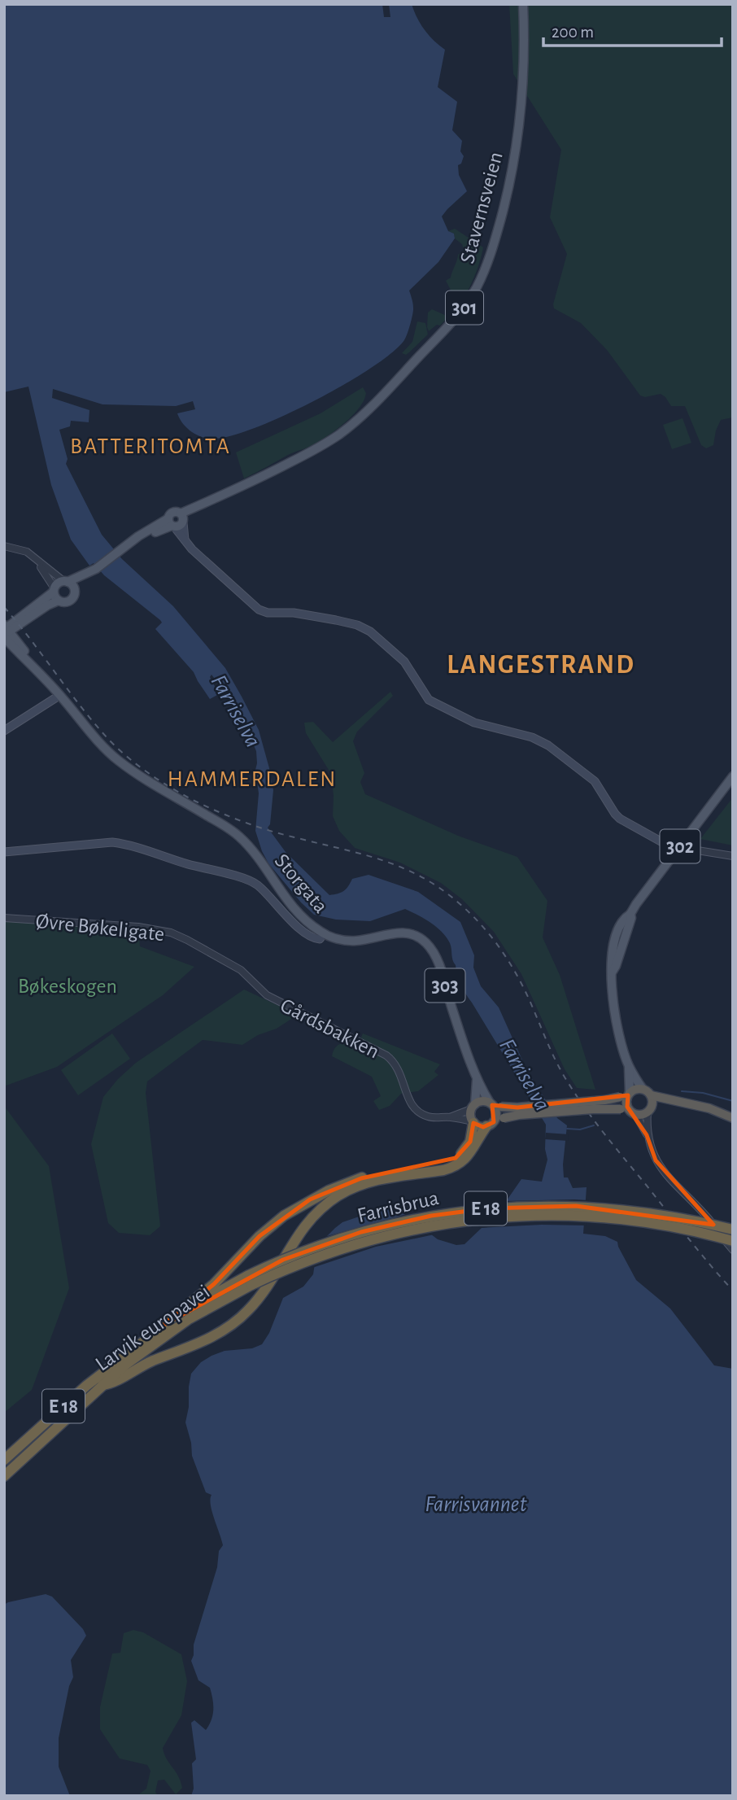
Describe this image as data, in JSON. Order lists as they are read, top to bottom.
{
  "streets": {
    "highway": ["Farrisbrua", "E 18", "Larvik europavei"],
    "main road": [
      "Stavernsveien",
      "301",
      "302",
      "Storgata",
      "303"
    ],
    "street": ["Øvre Bøkeligate", "Gårdsbakken"]
  },
  "crossings": [
    ["Stavernsveien", "301"],
    ["301", "Storgata"],
    ["Storgata", "Gårdsbakken"],
    ["Storgata", "E 18"],
    ["Øvre Bøkeligate", "Gårdsbakken"],
    ["Gårdsbakken", "E 18"],
    ["Farrisbrua", "Larvik europavei"],
    ["E 18", "Larvik europavei"]
  ],
  "districts": ["BATTERITOMTA", "LANGESTRAND", "HAMMERDALEN"],
  "water": ["Farriselva", "Farrisvannet"],
  "parks": ["Bøkeskogen"],
  "scale_bar": "200 m"
}
